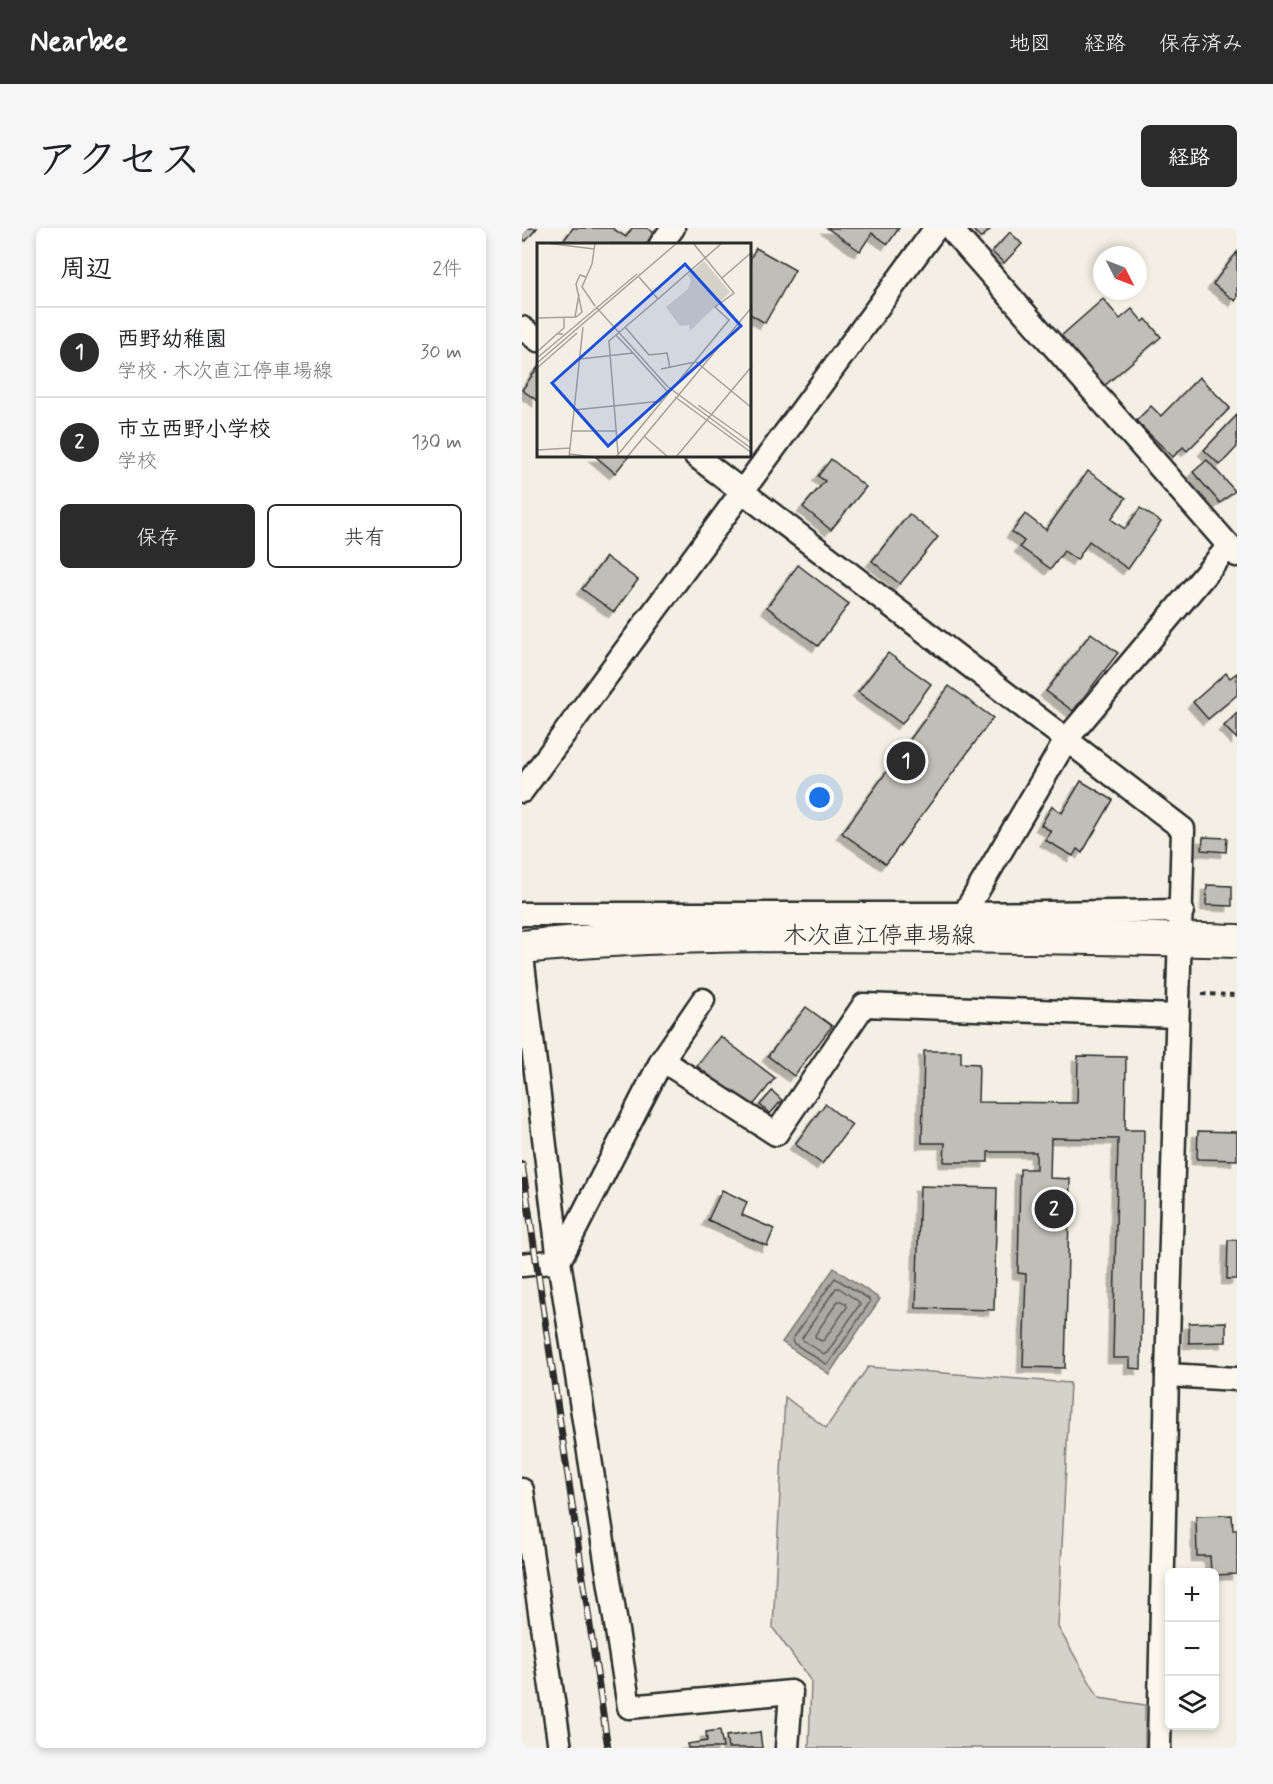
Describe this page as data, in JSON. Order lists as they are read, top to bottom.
{
  "streets": {
    "main road": ["木次直江停車場線"]
  },
  "north": "bottom right",
  "page": {
    "header": "Nearbee",
    "nav": ["地図", "経路", "保存済み"],
    "title": "アクセス",
    "buttons": [
      "経路",
      ["保存", "共有"]
    ],
    "heading": ["周辺", "2件"],
    "list": [
      {
        "mark": "1",
        "name": "西野幼稚園",
        "note": "学校 · 木次直江停車場線",
        "value": "30 m"
      },
      {
        "mark": "2",
        "name": "市立西野小学校",
        "note": "学校",
        "value": "130 m"
      }
    ],
    "pins": ["1", "2"],
    "map_buttons": ["+", "−"]
  }
}
